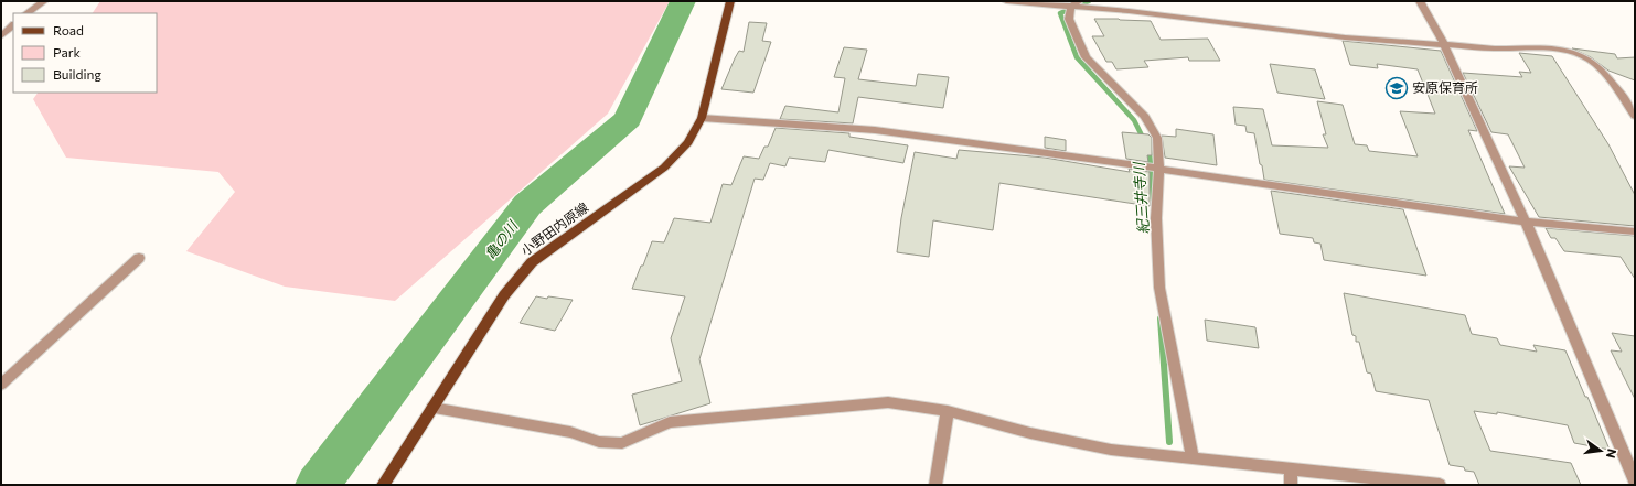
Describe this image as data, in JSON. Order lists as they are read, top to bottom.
{
  "streets": {
    "main road": ["小野田内原線"]
  },
  "water": ["紀三井寺川", "亀の川"],
  "places": {
    "school or university": ["安原保育所"]
  },
  "legend": ["Road", "Park", "Building"],
  "north": "right"
}
